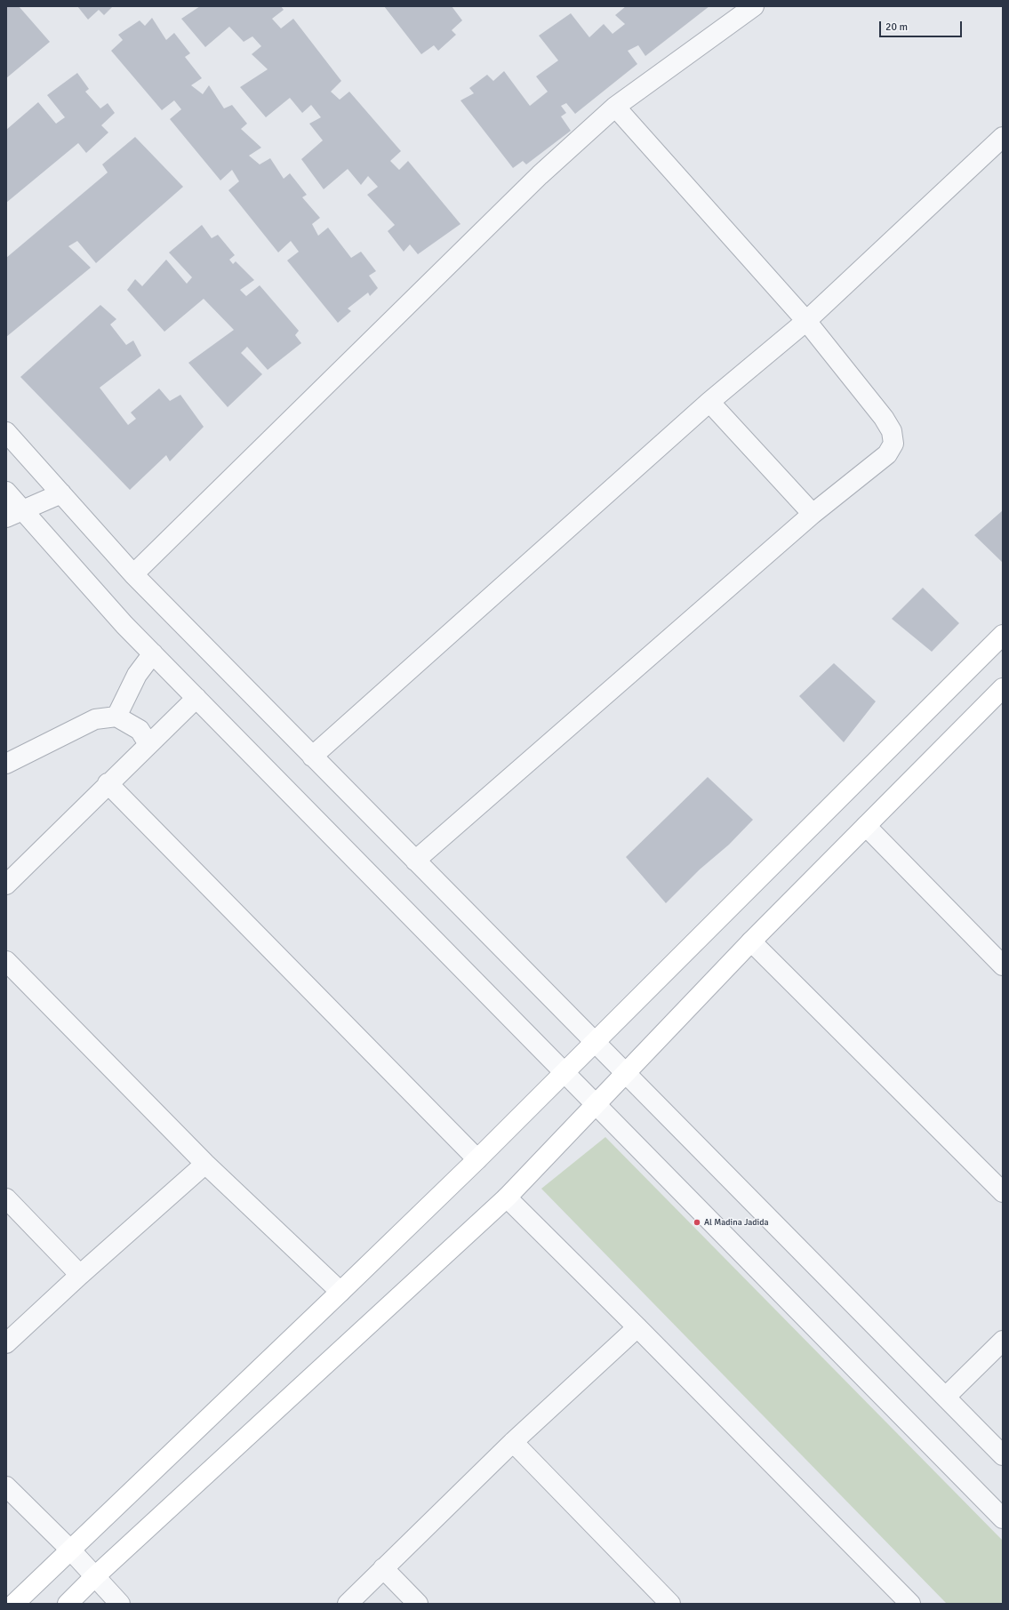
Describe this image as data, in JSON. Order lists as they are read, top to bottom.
{
  "places": ["Al Madina Jadida"],
  "scale_bar": "20 m"
}
